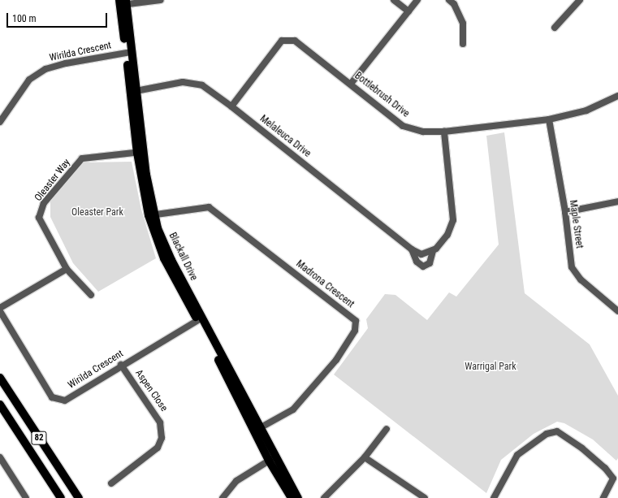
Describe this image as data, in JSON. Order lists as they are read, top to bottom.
{
  "streets": {
    "main road": ["Blackall Drive", "82"],
    "street": [
      "Wirilda Crescent",
      "Bottlebrush Drive",
      "Melaleuca Drive",
      "Oleaster Way",
      "Maple Street",
      "Madrona Crescent",
      "Aspen Close"
    ]
  },
  "crossings": [
    ["Wirilda Crescent", "Blackall Drive"],
    ["Wirilda Crescent", "Aspen Close"],
    ["Bottlebrush Drive", "Melaleuca Drive"],
    ["Bottlebrush Drive", "Maple Street"],
    ["Melaleuca Drive", "Blackall Drive"],
    ["Oleaster Way", "Blackall Drive"],
    ["Blackall Drive", "Madrona Crescent"]
  ],
  "parks": ["Oleaster Park", "Warrigal Park"],
  "scale_bar": "100 m"
}
